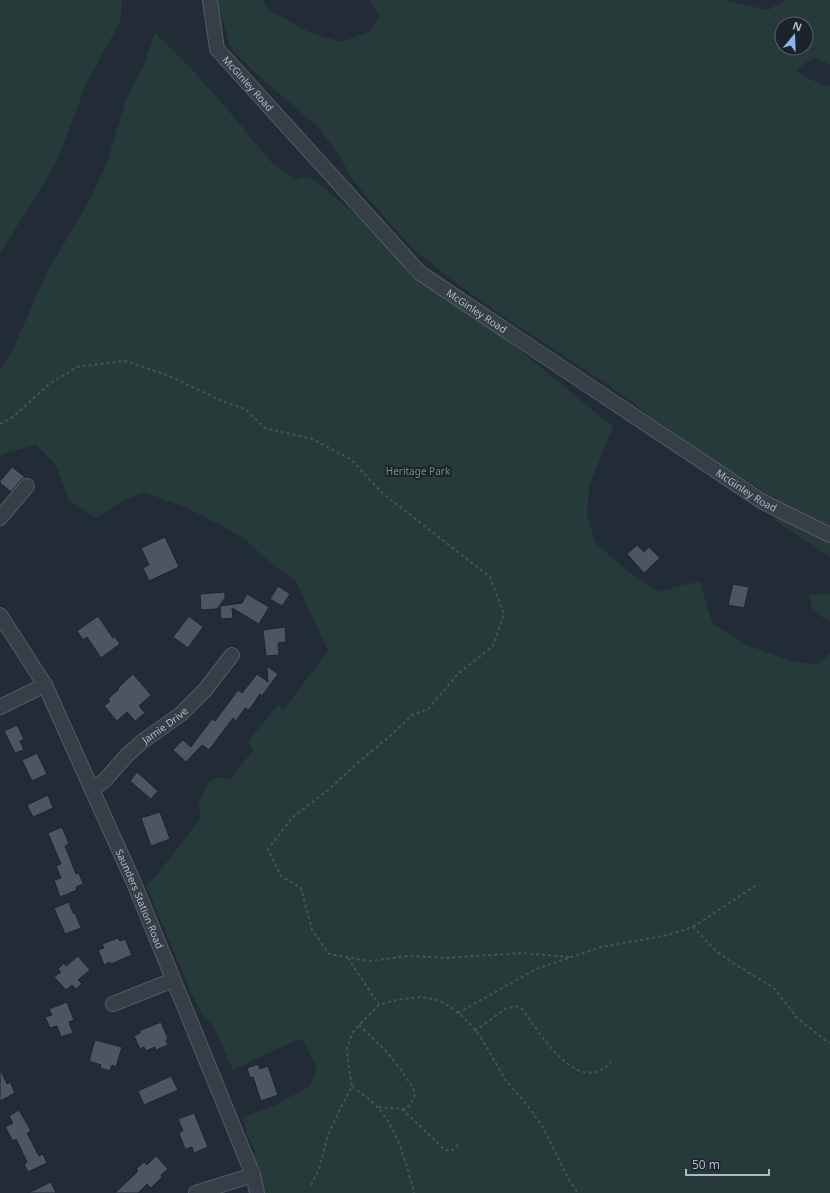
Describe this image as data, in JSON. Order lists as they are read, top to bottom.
{
  "streets": {
    "street": ["McGinley Road", "Jamie Drive", "Saunders Station Road"]
  },
  "crossings": [
    ["Jamie Drive", "Saunders Station Road"]
  ],
  "parks": ["Heritage Park"],
  "scale_bar": "50 m",
  "north": "top"
}
